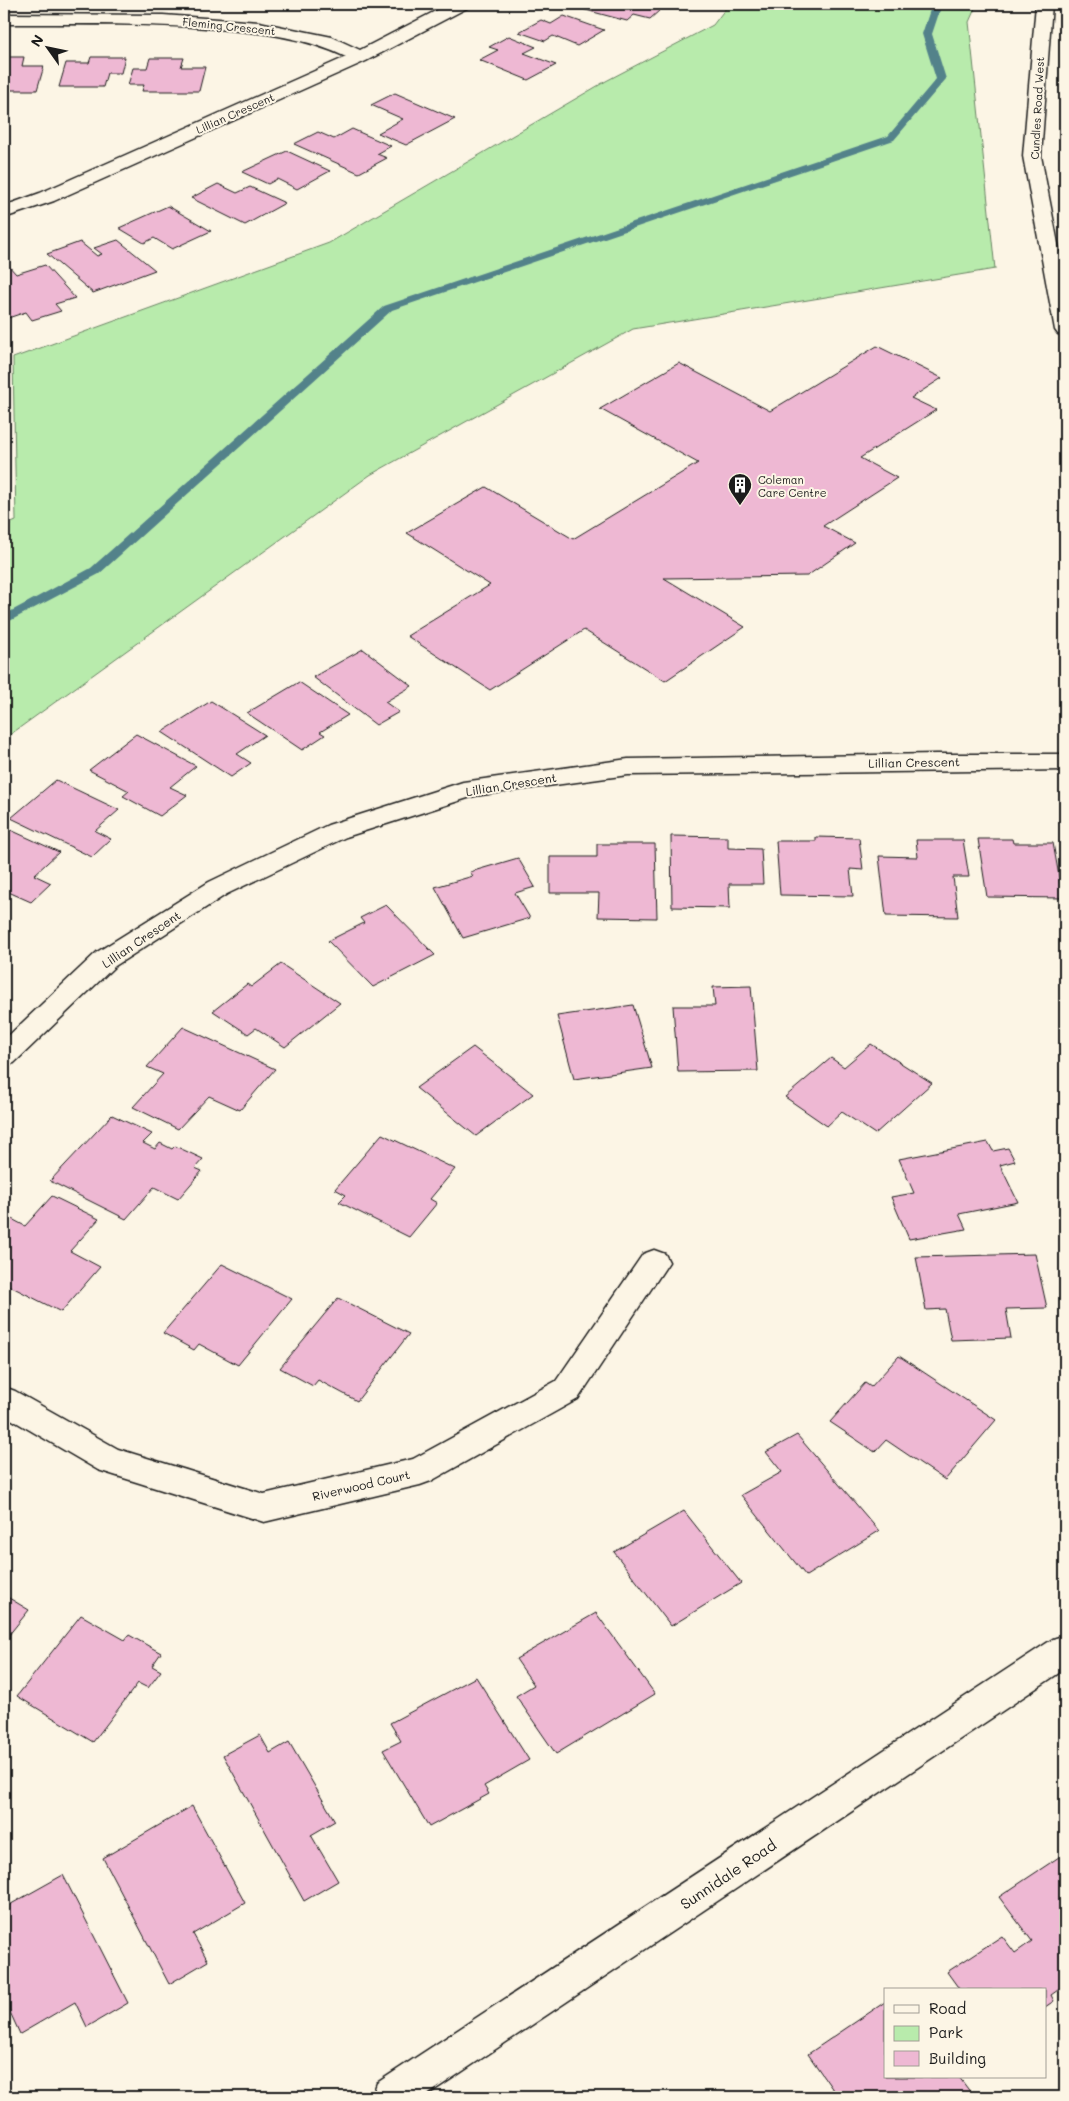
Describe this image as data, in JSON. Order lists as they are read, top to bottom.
{
  "streets": {
    "street": [
      "Fleming Crescent",
      "Cundles Road West",
      "Lillian Crescent",
      "Riverwood Court",
      "Sunnidale Road"
    ]
  },
  "crossings": [
    ["Fleming Crescent", "Lillian Crescent"]
  ],
  "places": {
    "building": ["Coleman Care Centre"]
  },
  "legend": ["Road", "Park", "Building"],
  "north": "top left"
}
